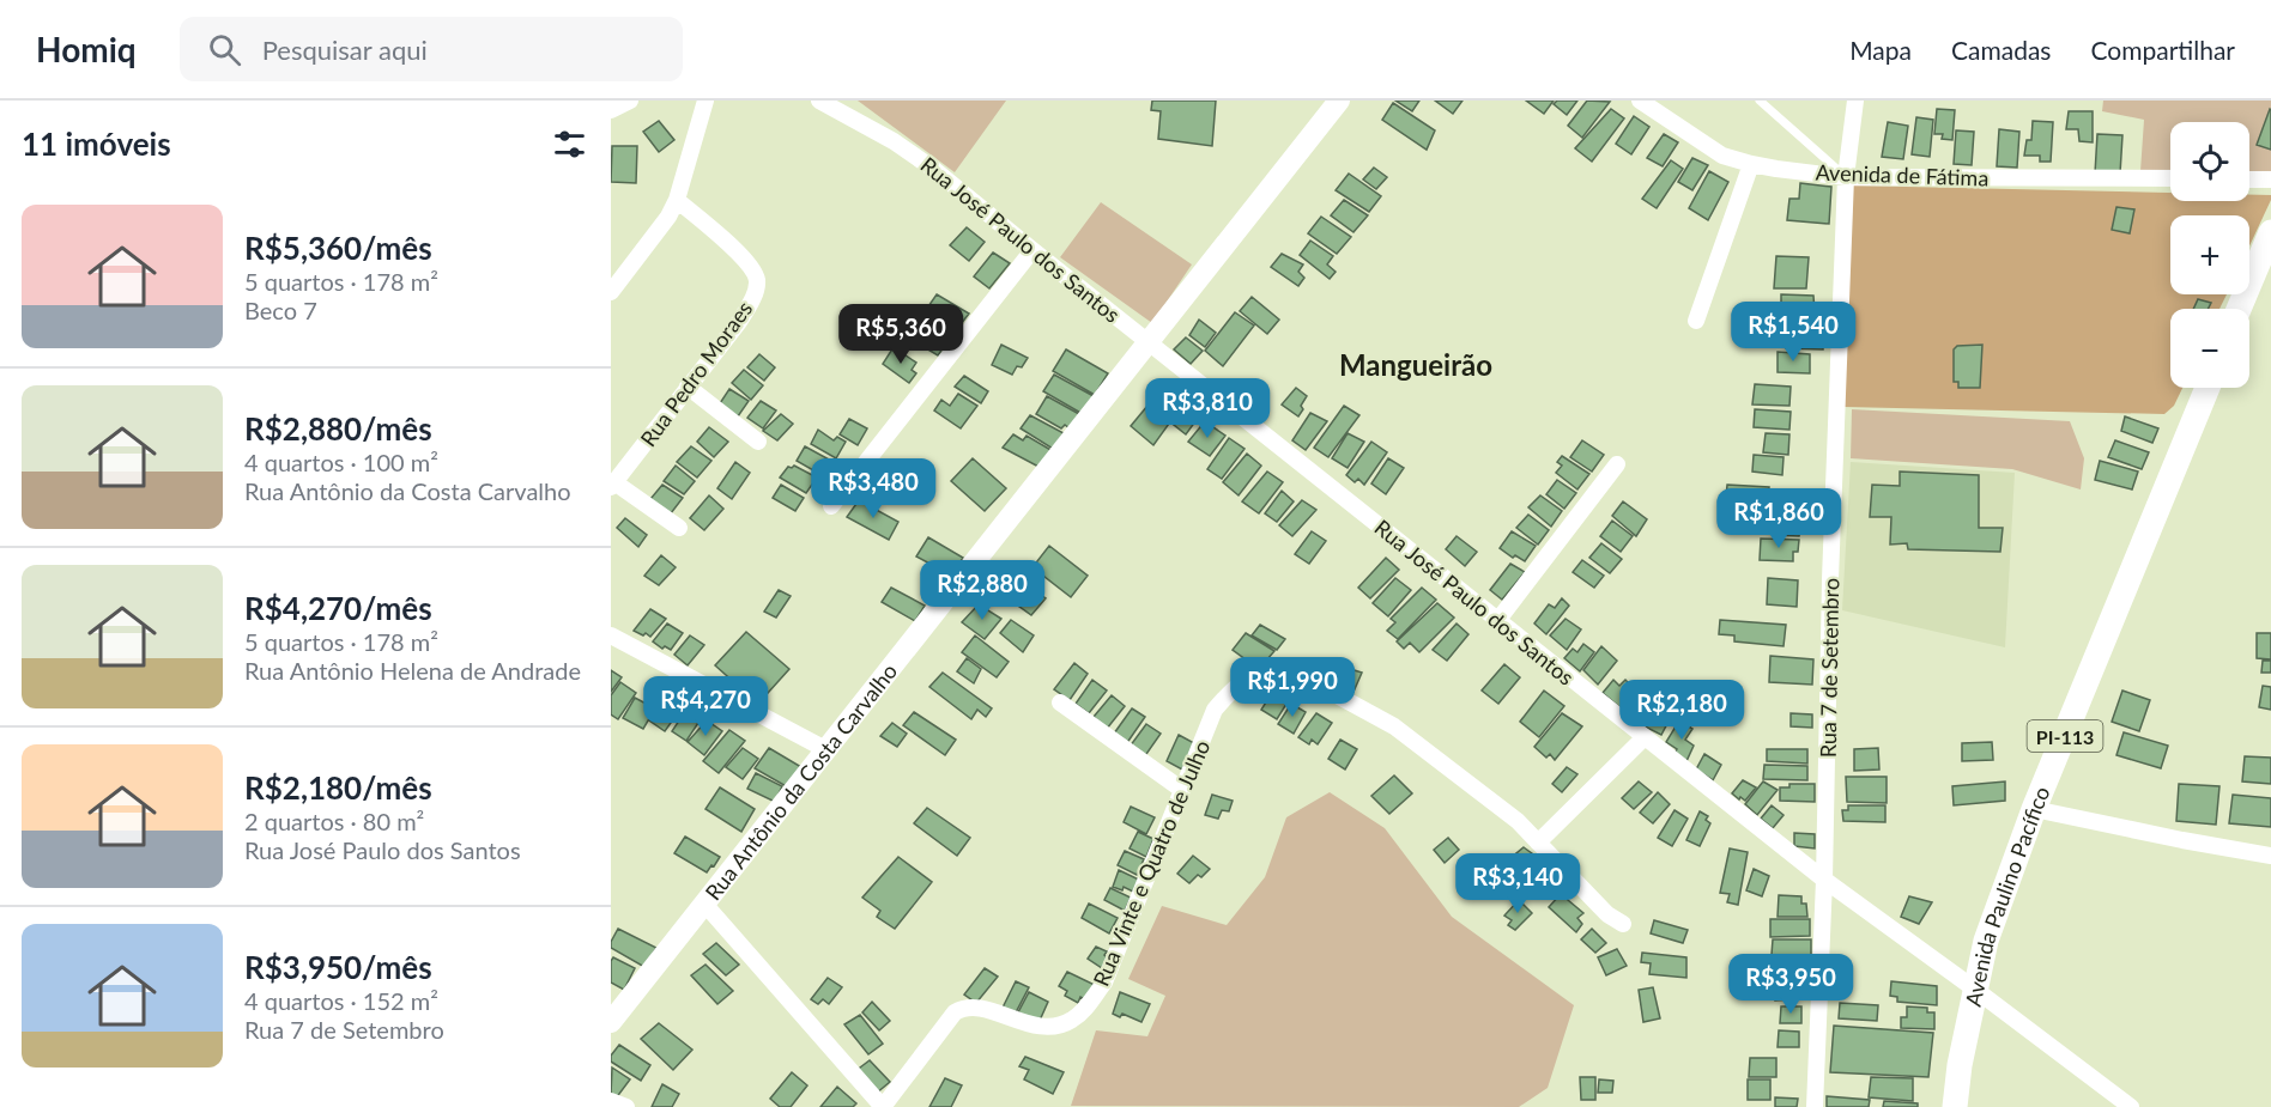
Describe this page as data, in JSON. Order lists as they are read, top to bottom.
{
  "streets": {
    "main road": ["PI-113", "Avenida Paulino Pacífico"],
    "street": [
      "Avenida de Fátima",
      "Rua José Paulo dos Santos",
      "Rua Pedro Moraes",
      "Rua 7 de Setembro",
      "Rua Antônio da Costa Carvalho",
      "Rua Vinte e Quatro de Julho"
    ]
  },
  "crossings": [
    ["Avenida de Fátima", "Rua 7 de Setembro"],
    ["Rua José Paulo dos Santos", "Rua 7 de Setembro"],
    ["Rua José Paulo dos Santos", "Rua Antônio da Costa Carvalho"],
    ["Rua José Paulo dos Santos", "Avenida Paulino Pacífico"]
  ],
  "districts": ["Mangueirão"],
  "page": {
    "header": "Homiq",
    "search": "Pesquisar aqui",
    "nav": ["Mapa", "Camadas", "Compartilhar"],
    "heading": "11 imóveis",
    "map_buttons": ["+", "−"],
    "list": [
      {
        "name": "R$5,360/mês",
        "note": "5 quartos · 178 m² · Beco 7"
      },
      {
        "name": "R$2,880/mês",
        "note": "4 quartos · 100 m² · Rua Antônio da Costa Carvalho"
      },
      {
        "name": "R$4,270/mês",
        "note": "5 quartos · 178 m² · Rua Antônio Helena de Andrade"
      },
      {
        "name": "R$2,180/mês",
        "note": "2 quartos · 80 m² · Rua José Paulo dos Santos"
      },
      {
        "name": "R$3,950/mês",
        "note": "4 quartos · 152 m² · Rua 7 de Setembro"
      }
    ],
    "price": [
      "R$1,540",
      "R$5,360",
      "R$3,810",
      "R$3,480",
      "R$1,860",
      "R$2,880",
      "R$1,990",
      "R$4,270",
      "R$2,180",
      "R$3,140",
      "R$3,950"
    ]
  }
}
